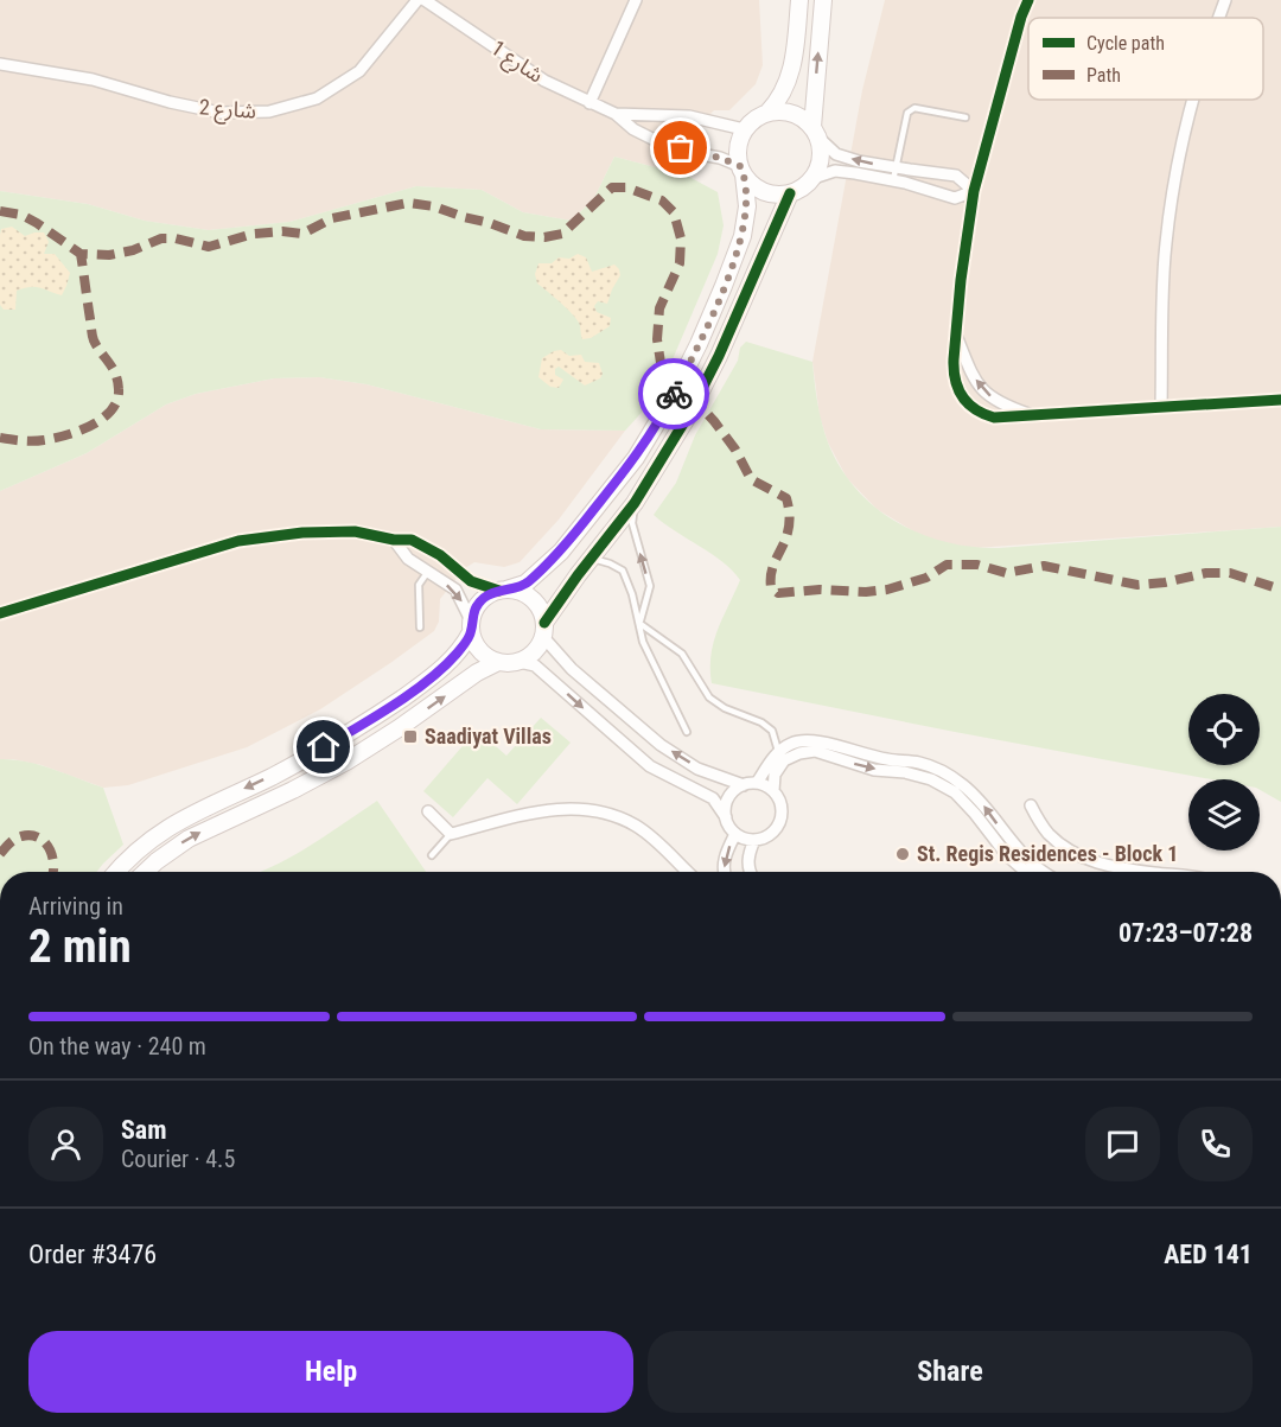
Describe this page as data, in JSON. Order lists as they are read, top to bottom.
{
  "streets": {
    "street": ["شارع 1", "شارع 2"]
  },
  "places": {
    "transit": ["Saadiyat Villas"],
    "other": ["St. Regis Residences - Block 1"]
  },
  "legend": ["Cycle path", "Path"],
  "page": {
    "heading": ["2 min", "Arriving in", "07:23–07:28"],
    "panel": [
      "Sam",
      "Courier · 4.5",
      "Order #3476",
      "AED 141"
    ],
    "bar": "On the way · 240 m",
    "buttons": ["Help", "Share"]
  }
}
